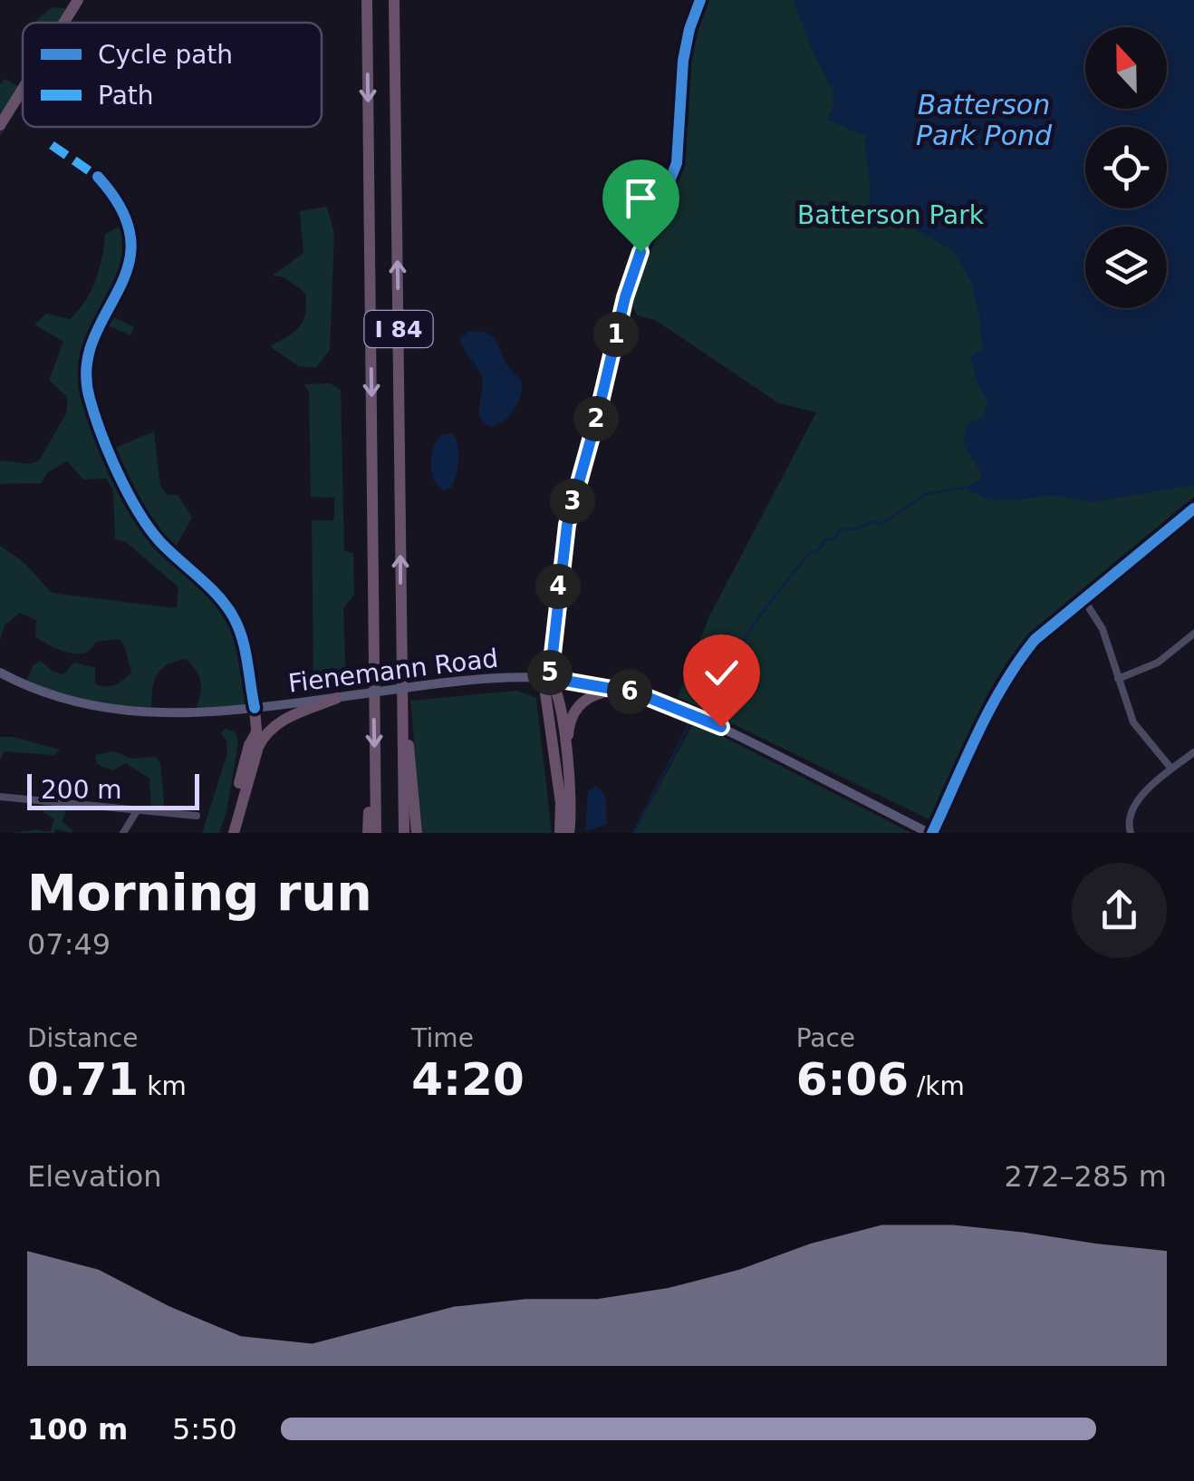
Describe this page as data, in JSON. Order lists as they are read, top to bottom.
{
  "streets": {
    "highway": ["I 84"],
    "main road": ["Fienemann Road"]
  },
  "water": ["Batterson Park Pond"],
  "parks": ["Batterson Park"],
  "legend": ["Cycle path", "Path"],
  "scale_bar": "200 m",
  "north": "top",
  "page": {
    "pins": [
      "1",
      "2",
      "3",
      "4",
      "5",
      "6"
    ],
    "scale": "200 m",
    "heading": ["Morning run", "07:49"],
    "stats": [
      ["Distance", "0.71 km"],
      ["Time", "4:20"],
      ["Pace", "6:06 /km"]
    ],
    "chart": ["Elevation", "272–285 m"],
    "list": [
      {
        "name": "100 m",
        "note": "5:50"
      }
    ]
  }
}
